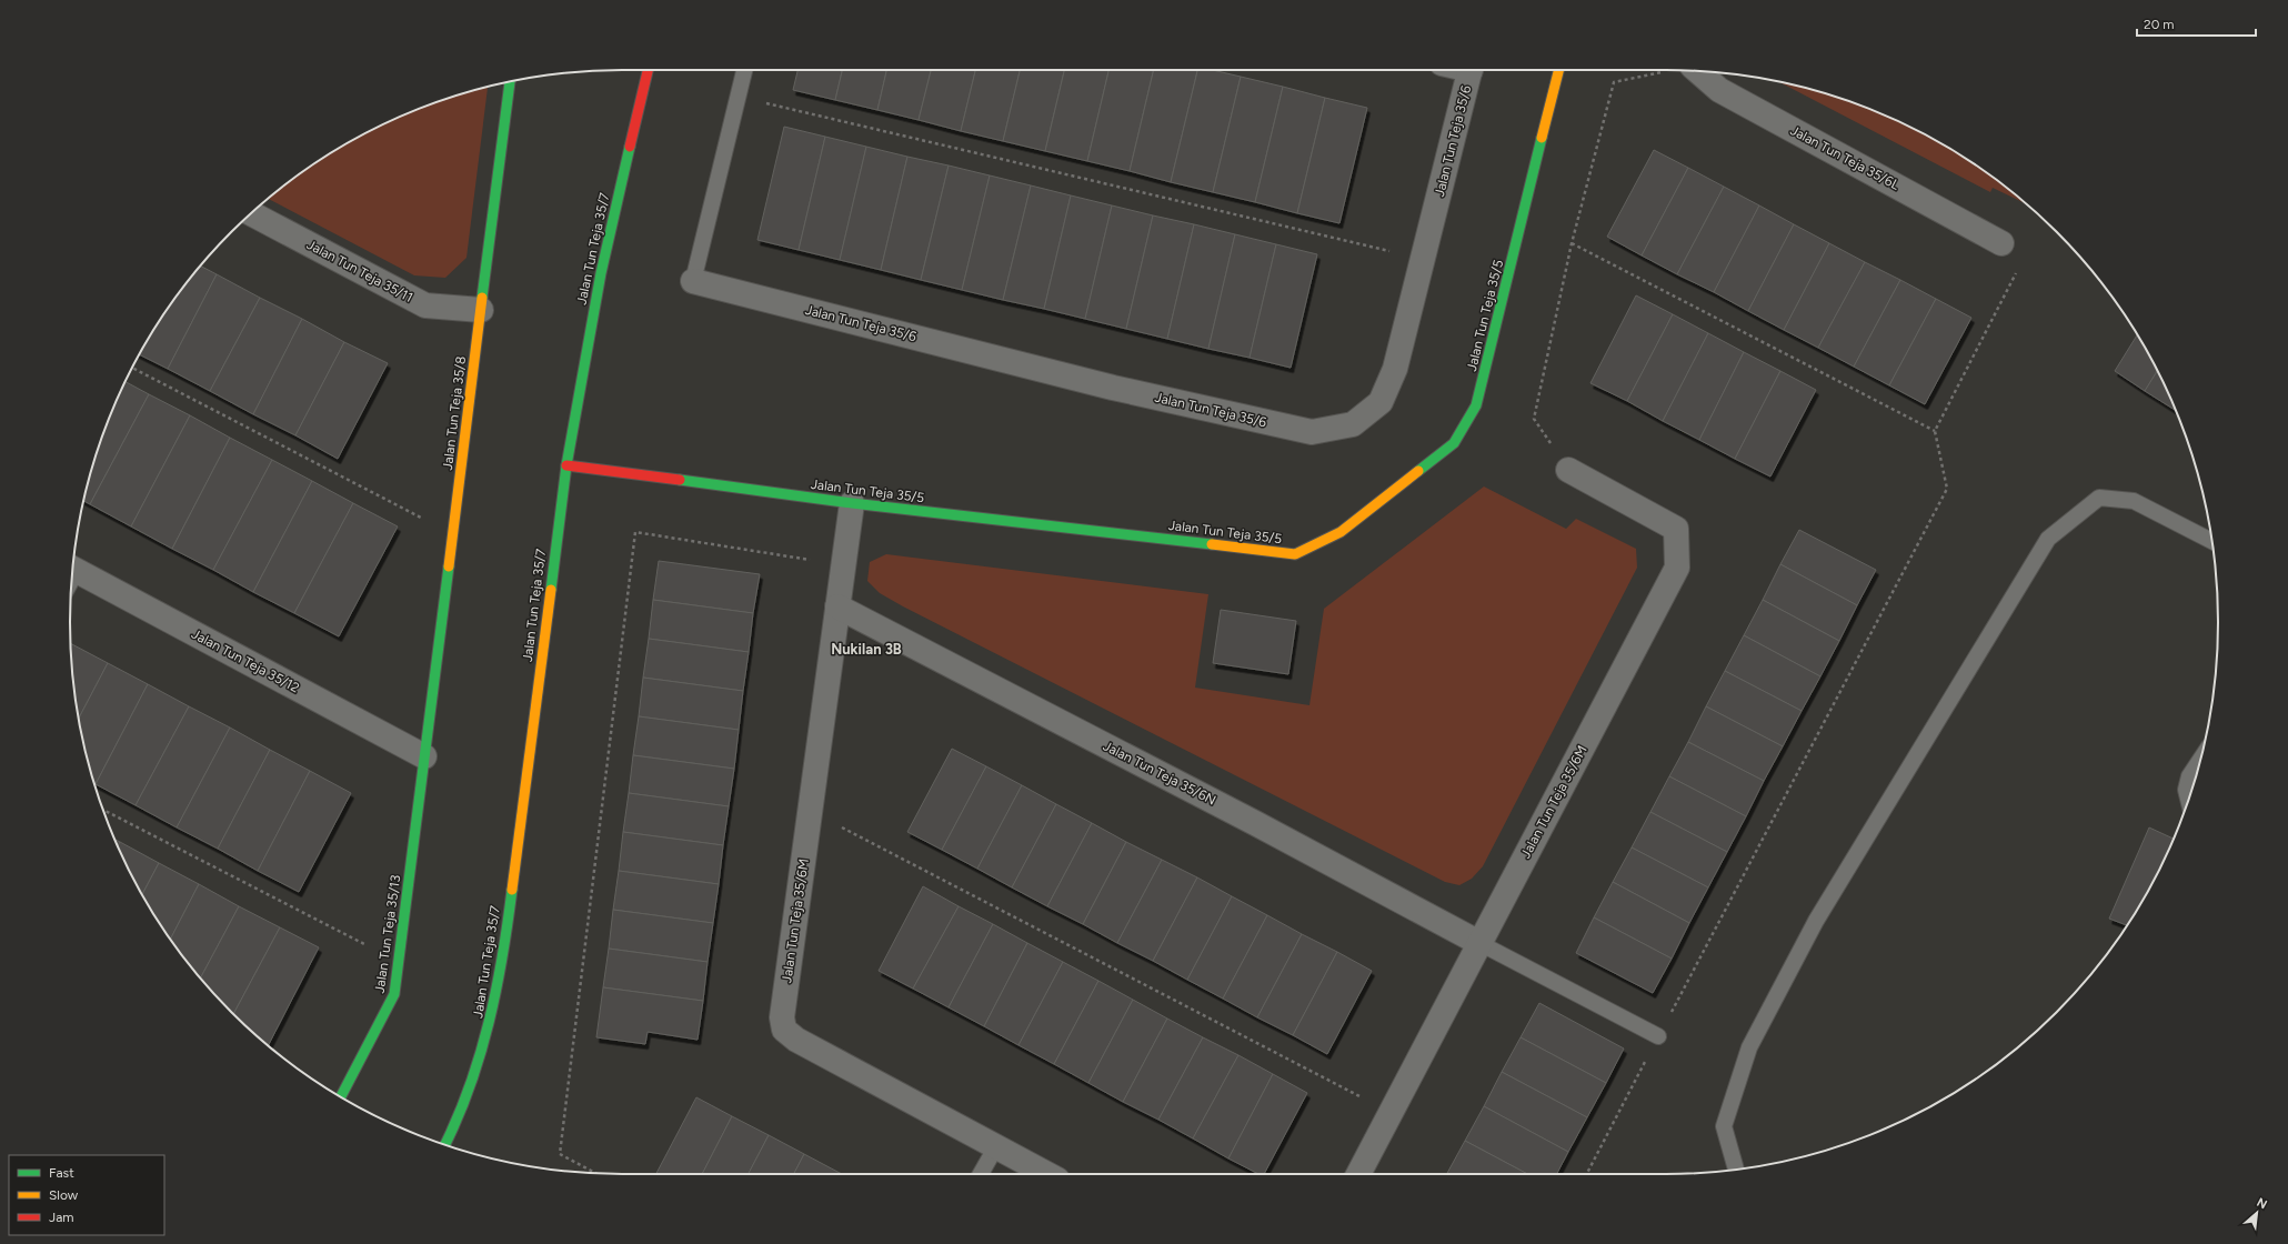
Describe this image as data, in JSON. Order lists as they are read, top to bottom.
{
  "streets": {
    "street": [
      "Jalan Tun Teja 35/6",
      "Jalan Tun Teja 35/6L",
      "Jalan Tun Teja 35/7",
      "Jalan Tun Teja 35/11",
      "Jalan Tun Teja 35/5",
      "Jalan Tun Teja 35/8",
      "Jalan Tun Teja 35/12",
      "Jalan Tun Teja 35/6N",
      "Jalan Tun Teja 35/6M",
      "Jalan Tun Teja 35/13"
    ]
  },
  "crossings": [
    ["Jalan Tun Teja 35/7", "Jalan Tun Teja 35/5"],
    ["Jalan Tun Teja 35/11", "Jalan Tun Teja 35/8"],
    ["Jalan Tun Teja 35/5", "Jalan Tun Teja 35/6M"],
    ["Jalan Tun Teja 35/8", "Jalan Tun Teja 35/12"],
    ["Jalan Tun Teja 35/8", "Jalan Tun Teja 35/13"],
    ["Jalan Tun Teja 35/12", "Jalan Tun Teja 35/13"],
    ["Jalan Tun Teja 35/6N", "Jalan Tun Teja 35/6M"]
  ],
  "districts": ["Nukilan 3B"],
  "legend": ["Fast", "Slow", "Jam"],
  "scale_bar": "20 m",
  "north": "top right"
}
